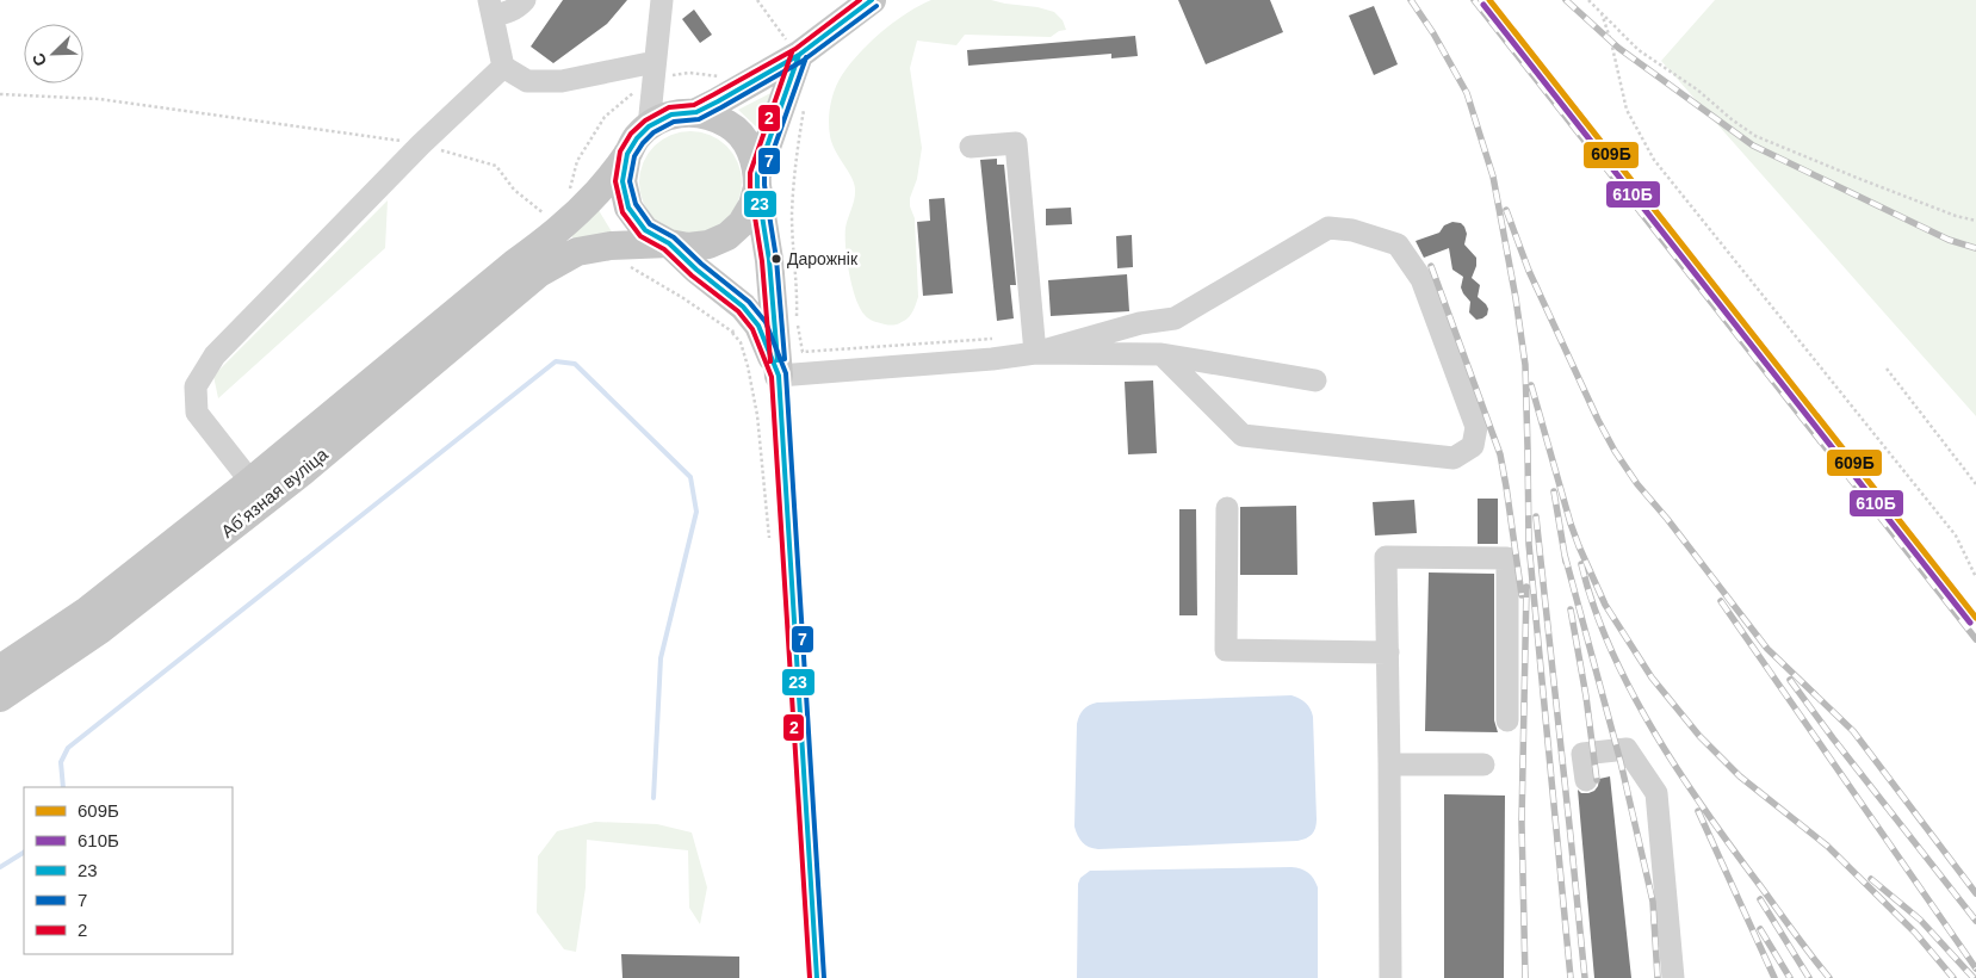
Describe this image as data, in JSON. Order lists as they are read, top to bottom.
{
  "streets": {
    "main road": ["Абʼязная вуліца"]
  },
  "places": ["Дарожнік"],
  "lines": [
    "transit line 609Б",
    "transit line 23",
    "transit line 2",
    "transit line 610Б",
    "transit line 7"
  ],
  "legend": [
    "609Б",
    "610Б",
    "23",
    "7",
    "2"
  ],
  "north": "bottom left"
}
